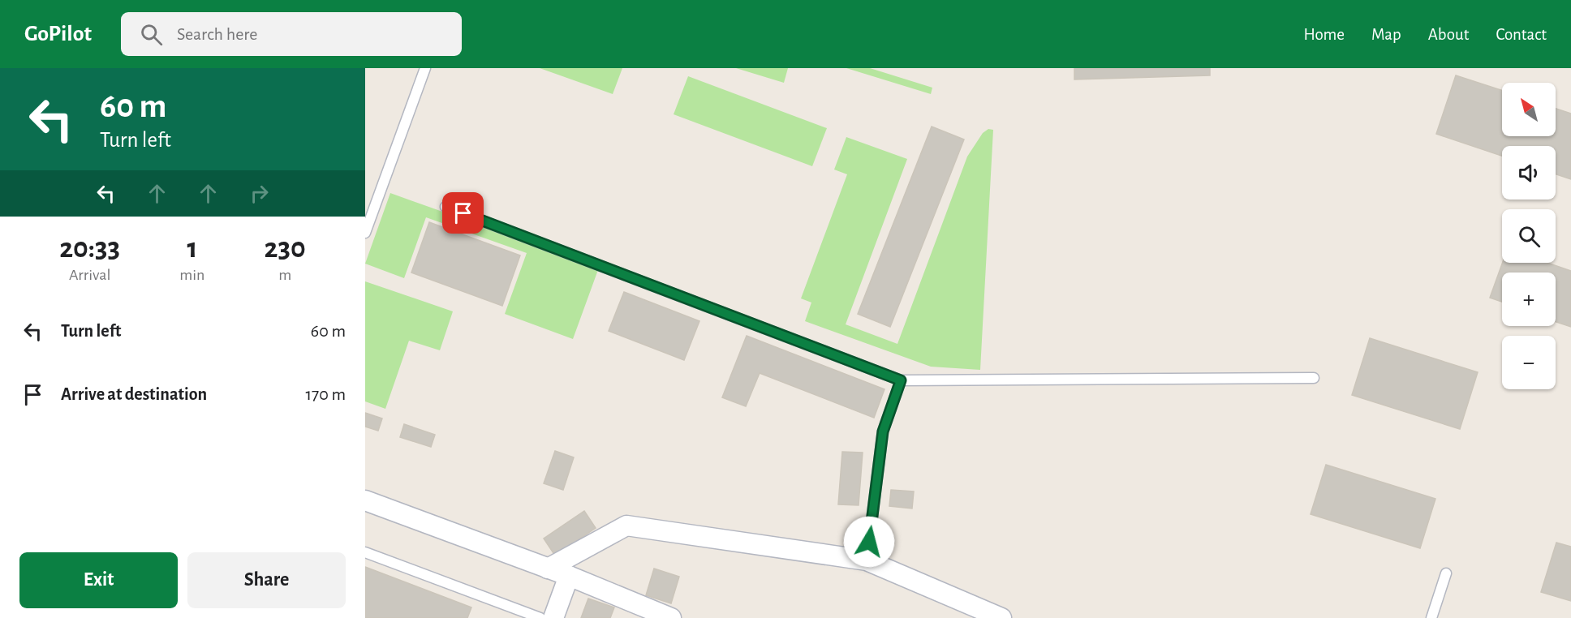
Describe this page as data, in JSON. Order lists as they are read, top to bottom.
{
  "north": "top left",
  "page": {
    "header": "GoPilot",
    "search": "Search here",
    "nav": [
      "Home",
      "Map",
      "About",
      "Contact"
    ],
    "turn": ["60 m", "Turn left"],
    "map_buttons": ["+", "−"],
    "eta": [
      "20:33",
      "Arrival",
      "1",
      "min",
      "230",
      "m"
    ],
    "list": [
      {
        "name": "Turn left",
        "value": "60 m"
      },
      {
        "name": "Arrive at destination",
        "value": "170 m"
      }
    ],
    "buttons": ["Exit", "Share"]
  }
}
